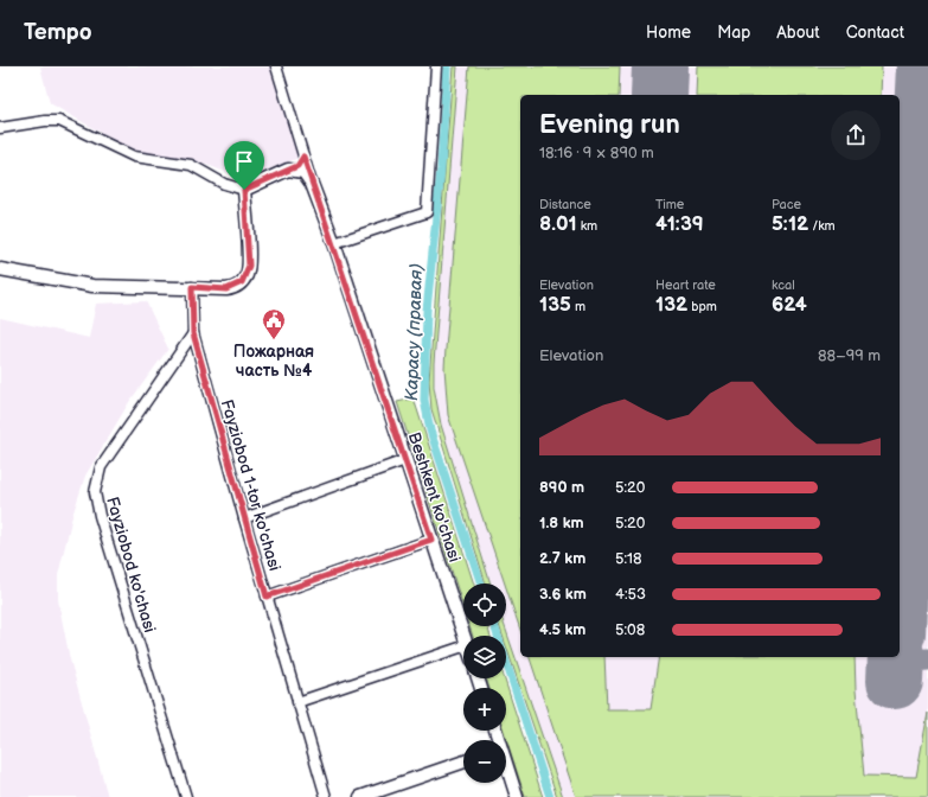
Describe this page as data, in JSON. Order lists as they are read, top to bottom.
{
  "streets": {
    "street": ["Fayziobod 1-tor ko'chasi", "Beshkent ko'chasi", "Fayziobod ko'chasi"]
  },
  "crossings": [
    ["Fayziobod 1-tor ko'chasi", "Fayziobod ko'chasi"]
  ],
  "water": ["Карасу (правая)"],
  "places": {
    "public building": ["Пожарная часть №4"]
  },
  "page": {
    "header": "Tempo",
    "nav": [
      "Home",
      "Map",
      "About",
      "Contact"
    ],
    "heading": ["Evening run", "18:16 · 9 × 890 m"],
    "stats": [
      ["Distance", "8.01 km"],
      ["Time", "41:39"],
      ["Pace", "5:12 /km"],
      ["Elevation", "135 m"],
      ["Heart rate", "132 bpm"],
      ["kcal", "624"]
    ],
    "chart": ["Elevation", "88–99 m"],
    "list": [
      {
        "name": "890 m",
        "note": "5:20"
      },
      {
        "name": "1.8 km",
        "note": "5:20"
      },
      {
        "name": "2.7 km",
        "note": "5:18"
      },
      {
        "name": "3.6 km",
        "note": "4:53"
      },
      {
        "name": "4.5 km",
        "note": "5:08"
      }
    ],
    "map_buttons": ["+", "−"]
  }
}
